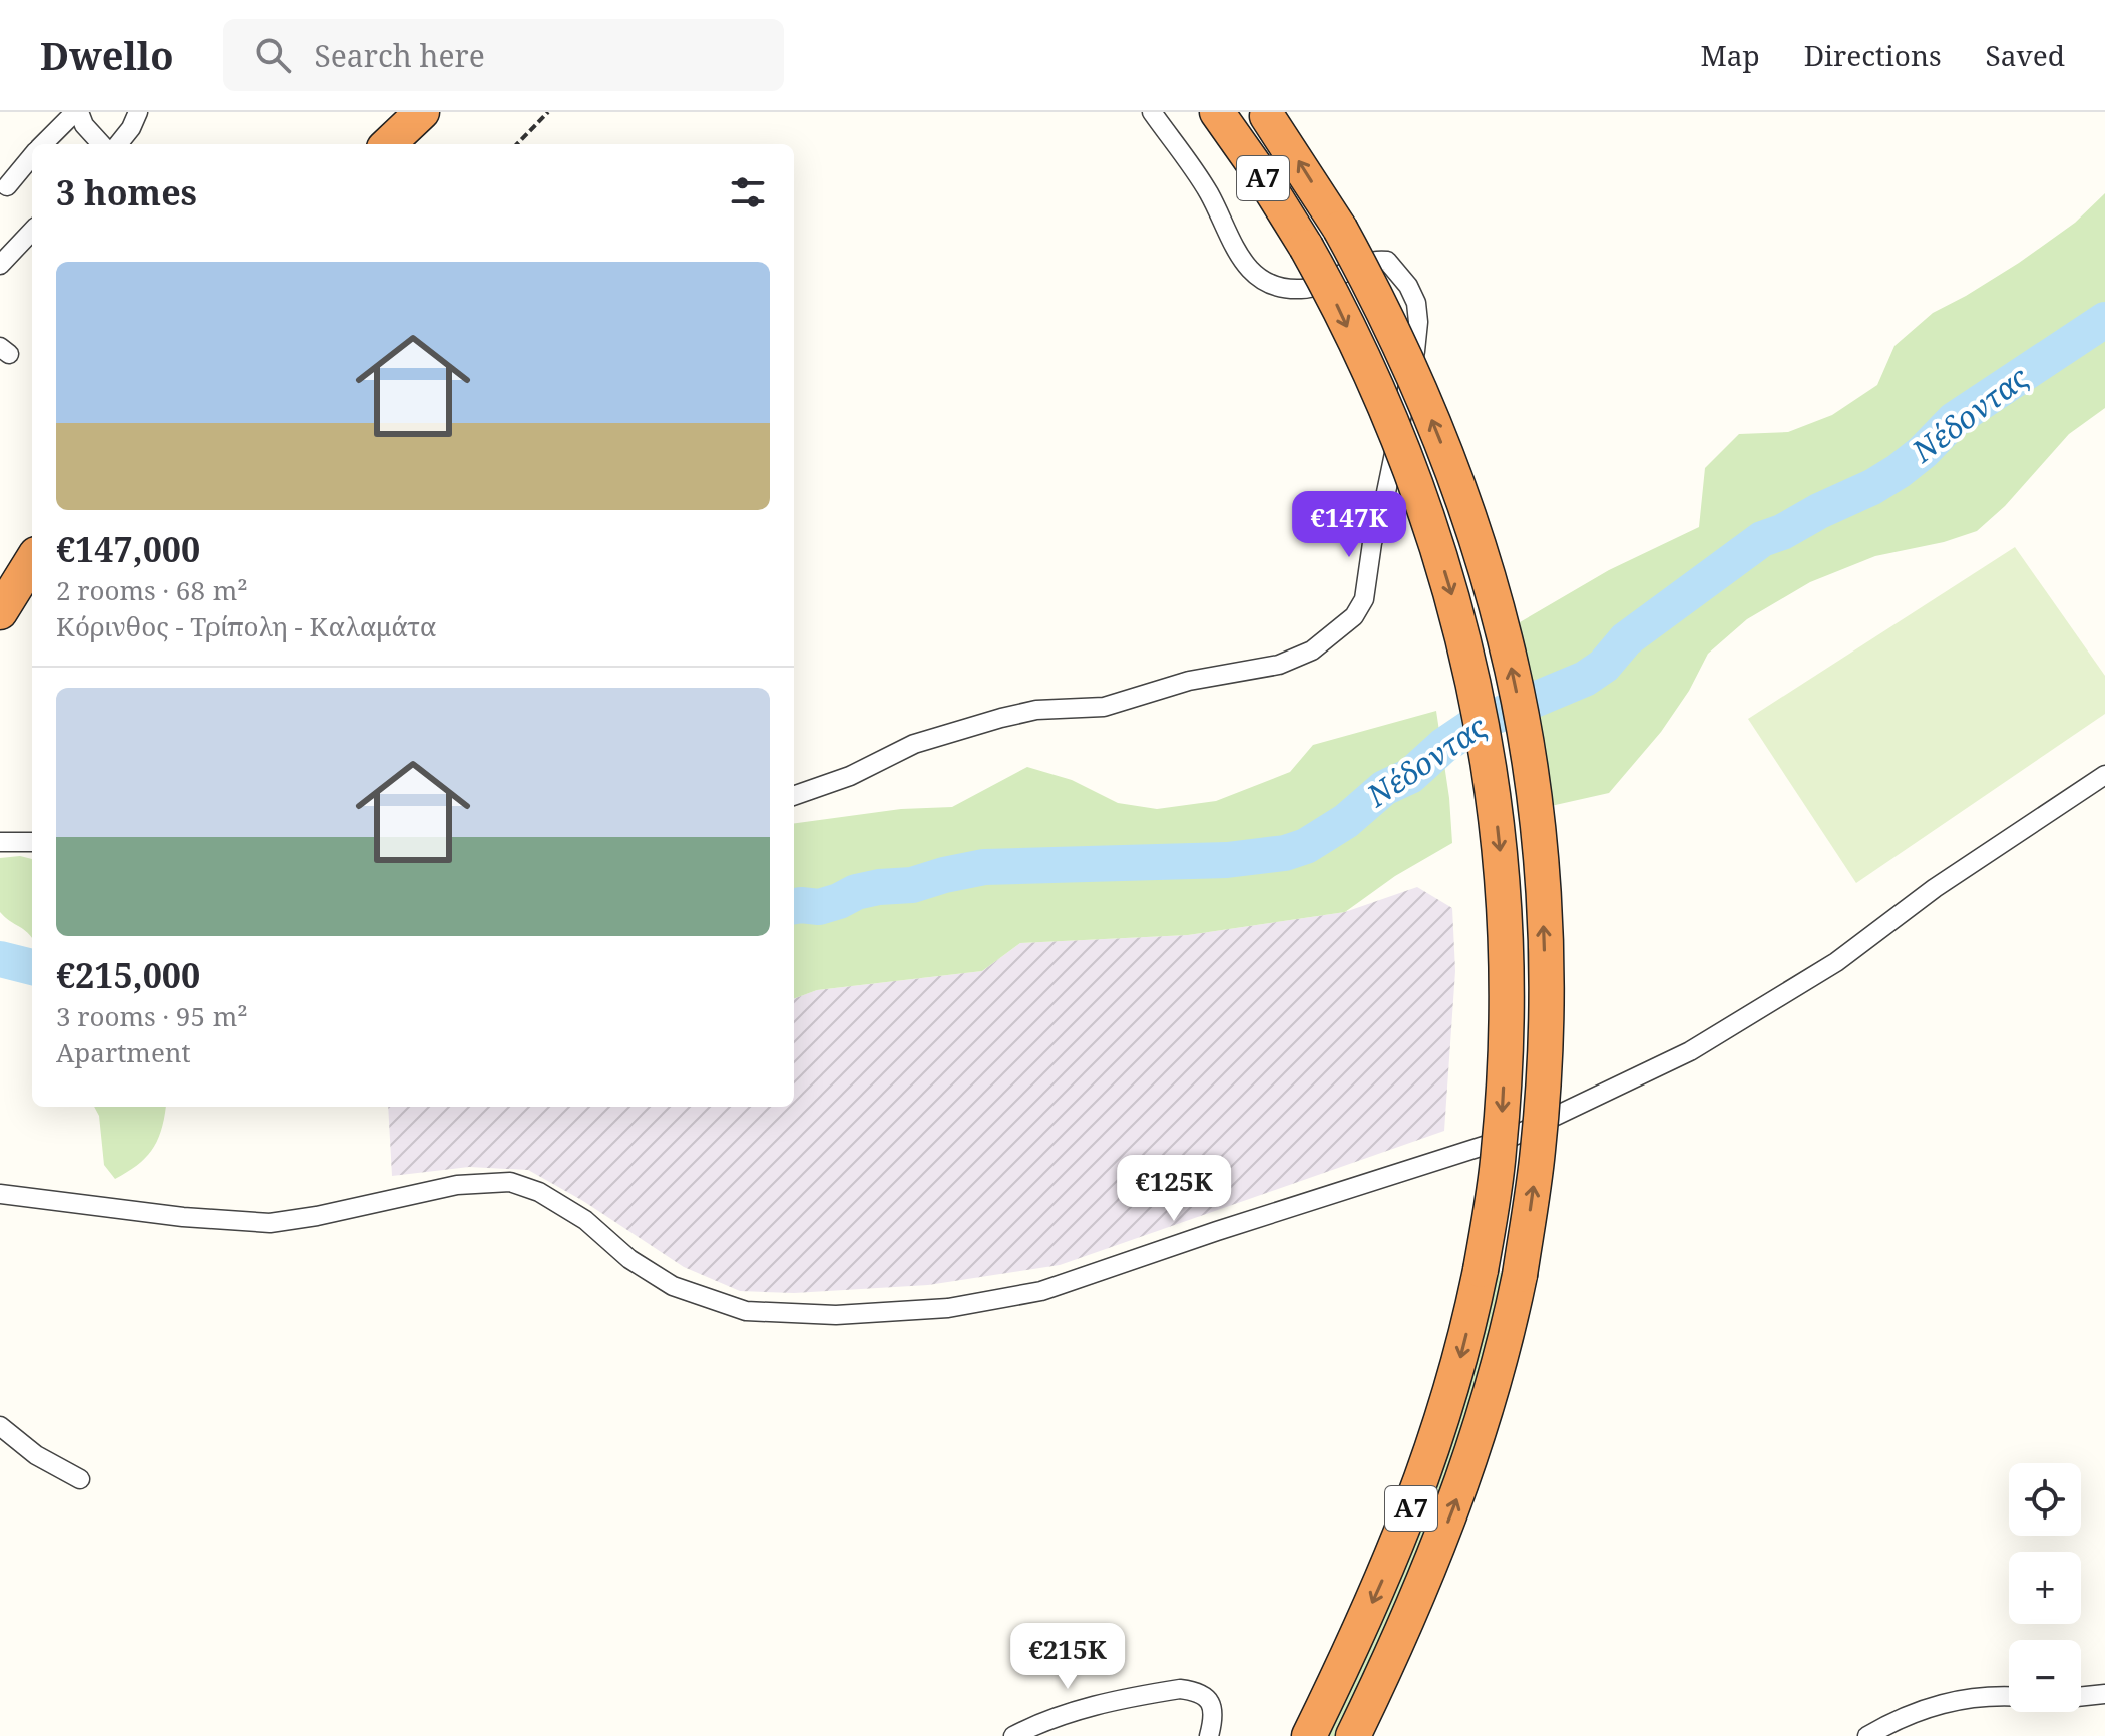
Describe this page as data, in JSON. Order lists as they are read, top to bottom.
{
  "streets": {
    "highway": ["Α7"]
  },
  "water": ["Νέδoντας"],
  "page": {
    "header": "Dwello",
    "search": "Search here",
    "nav": ["Map", "Directions", "Saved"],
    "heading": "3 homes",
    "list": [
      {
        "name": "€147,000",
        "note": "2 rooms · 68 m² · Κόρινθος - Τρίπολη - Καλαμάτα"
      },
      {
        "name": "€215,000",
        "note": "3 rooms · 95 m² · Apartment"
      }
    ],
    "price": ["€147K", "€125K", "€215K"],
    "map_buttons": ["+", "−"]
  }
}
